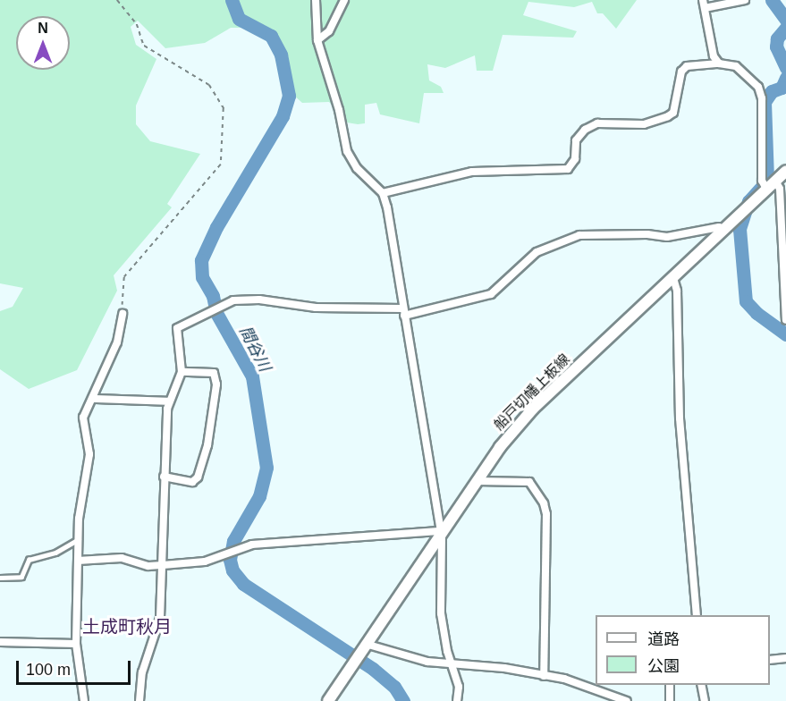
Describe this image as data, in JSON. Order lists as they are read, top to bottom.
{
  "streets": {
    "main road": ["船戸切幡上板線"]
  },
  "districts": ["土成町秋月"],
  "water": ["間谷川"],
  "legend": ["道路", "公園"],
  "scale_bar": "100 m",
  "north": "top"
}
